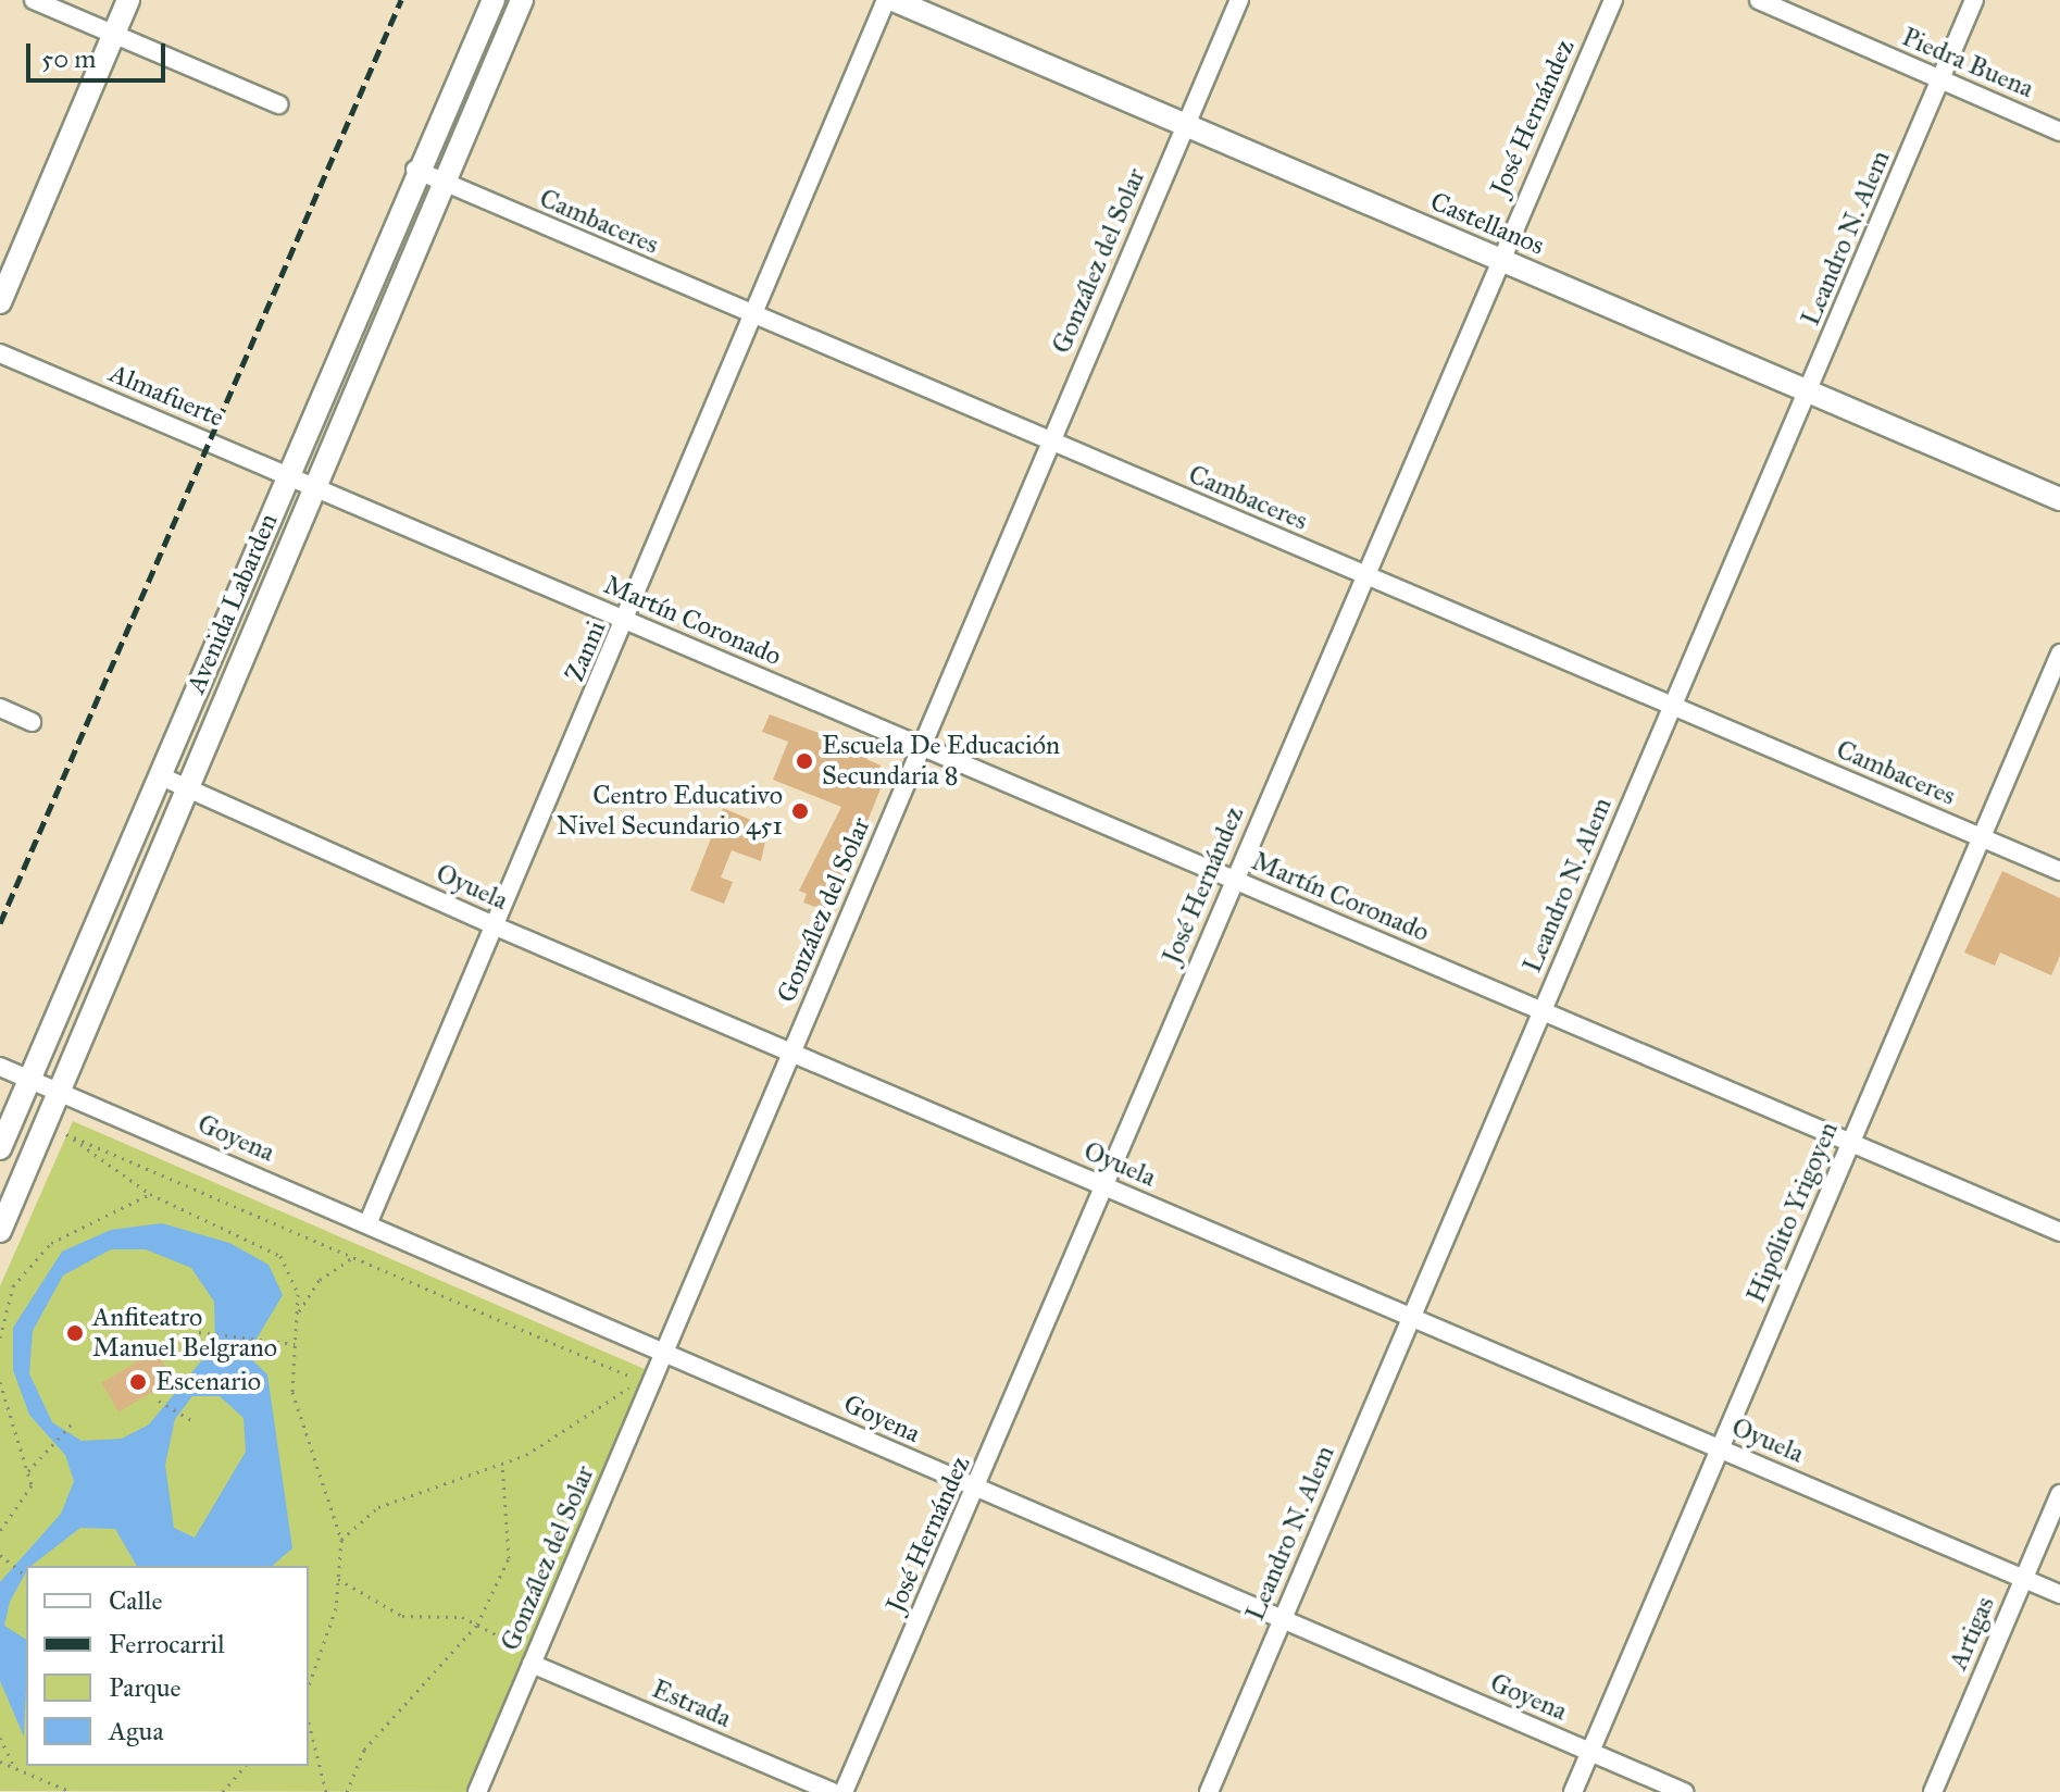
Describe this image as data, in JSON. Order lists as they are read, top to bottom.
{
  "streets": {
    "street": [
      "Piedra Buena",
      "José Hernández",
      "Cambaceres",
      "Castellanos",
      "Leandro N. Alem",
      "González del Solar",
      "Almafuerte",
      "Avenida Labarden",
      "Martín Coronado",
      "Zanni",
      "Oyuela",
      "Goyena",
      "Hipólito Yrigoyen",
      "Artigas",
      "Estrada"
    ]
  },
  "crossings": [
    ["Piedra Buena", "Leandro N. Alem"],
    ["José Hernández", "Cambaceres"],
    ["José Hernández", "Castellanos"],
    ["José Hernández", "Martín Coronado"],
    ["José Hernández", "Oyuela"],
    ["José Hernández", "Goyena"],
    ["Cambaceres", "Leandro N. Alem"],
    ["Cambaceres", "González del Solar"],
    ["Cambaceres", "Avenida Labarden"],
    ["Cambaceres", "Zanni"],
    ["Cambaceres", "Hipólito Yrigoyen"],
    ["Castellanos", "Leandro N. Alem"],
    ["Castellanos", "González del Solar"],
    ["Leandro N. Alem", "Martín Coronado"],
    ["Leandro N. Alem", "Oyuela"],
    ["Leandro N. Alem", "Goyena"],
    ["González del Solar", "Martín Coronado"],
    ["González del Solar", "Oyuela"],
    ["González del Solar", "Goyena"],
    ["González del Solar", "Estrada"],
    ["Almafuerte", "Avenida Labarden"],
    ["Almafuerte", "Martín Coronado"],
    ["Avenida Labarden", "Martín Coronado"],
    ["Avenida Labarden", "Oyuela"],
    ["Avenida Labarden", "Goyena"],
    ["Martín Coronado", "Zanni"],
    ["Martín Coronado", "Hipólito Yrigoyen"],
    ["Zanni", "Oyuela"],
    ["Zanni", "Goyena"],
    ["Oyuela", "Hipólito Yrigoyen"],
    ["Oyuela", "Artigas"],
    ["Goyena", "Hipólito Yrigoyen"]
  ],
  "places": [
    "Escuela De Educación Secundaria 8",
    "Centro Educativo Nivel Secundario 451",
    "Anfiteatro Manuel Belgrano",
    "Escenario"
  ],
  "legend": [
    "Calle",
    "Ferrocarril",
    "Parque",
    "Agua"
  ],
  "scale_bar": "50 m"
}
